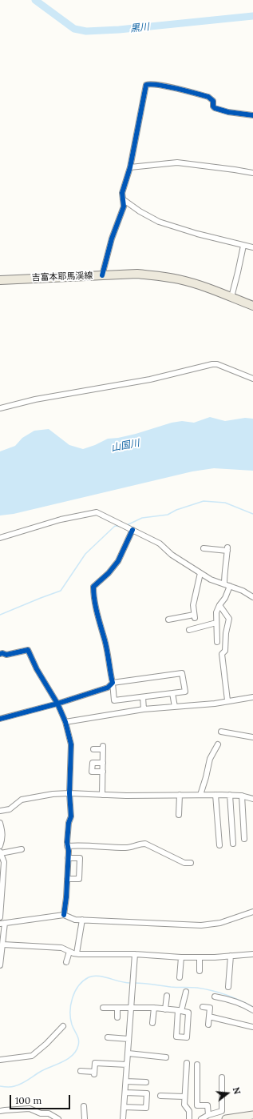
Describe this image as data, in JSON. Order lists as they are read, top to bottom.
{
  "streets": {
    "main road": ["吉富本耶馬渓線"]
  },
  "water": ["黒川", "山国川"],
  "scale_bar": "100 m",
  "north": "right"
}
